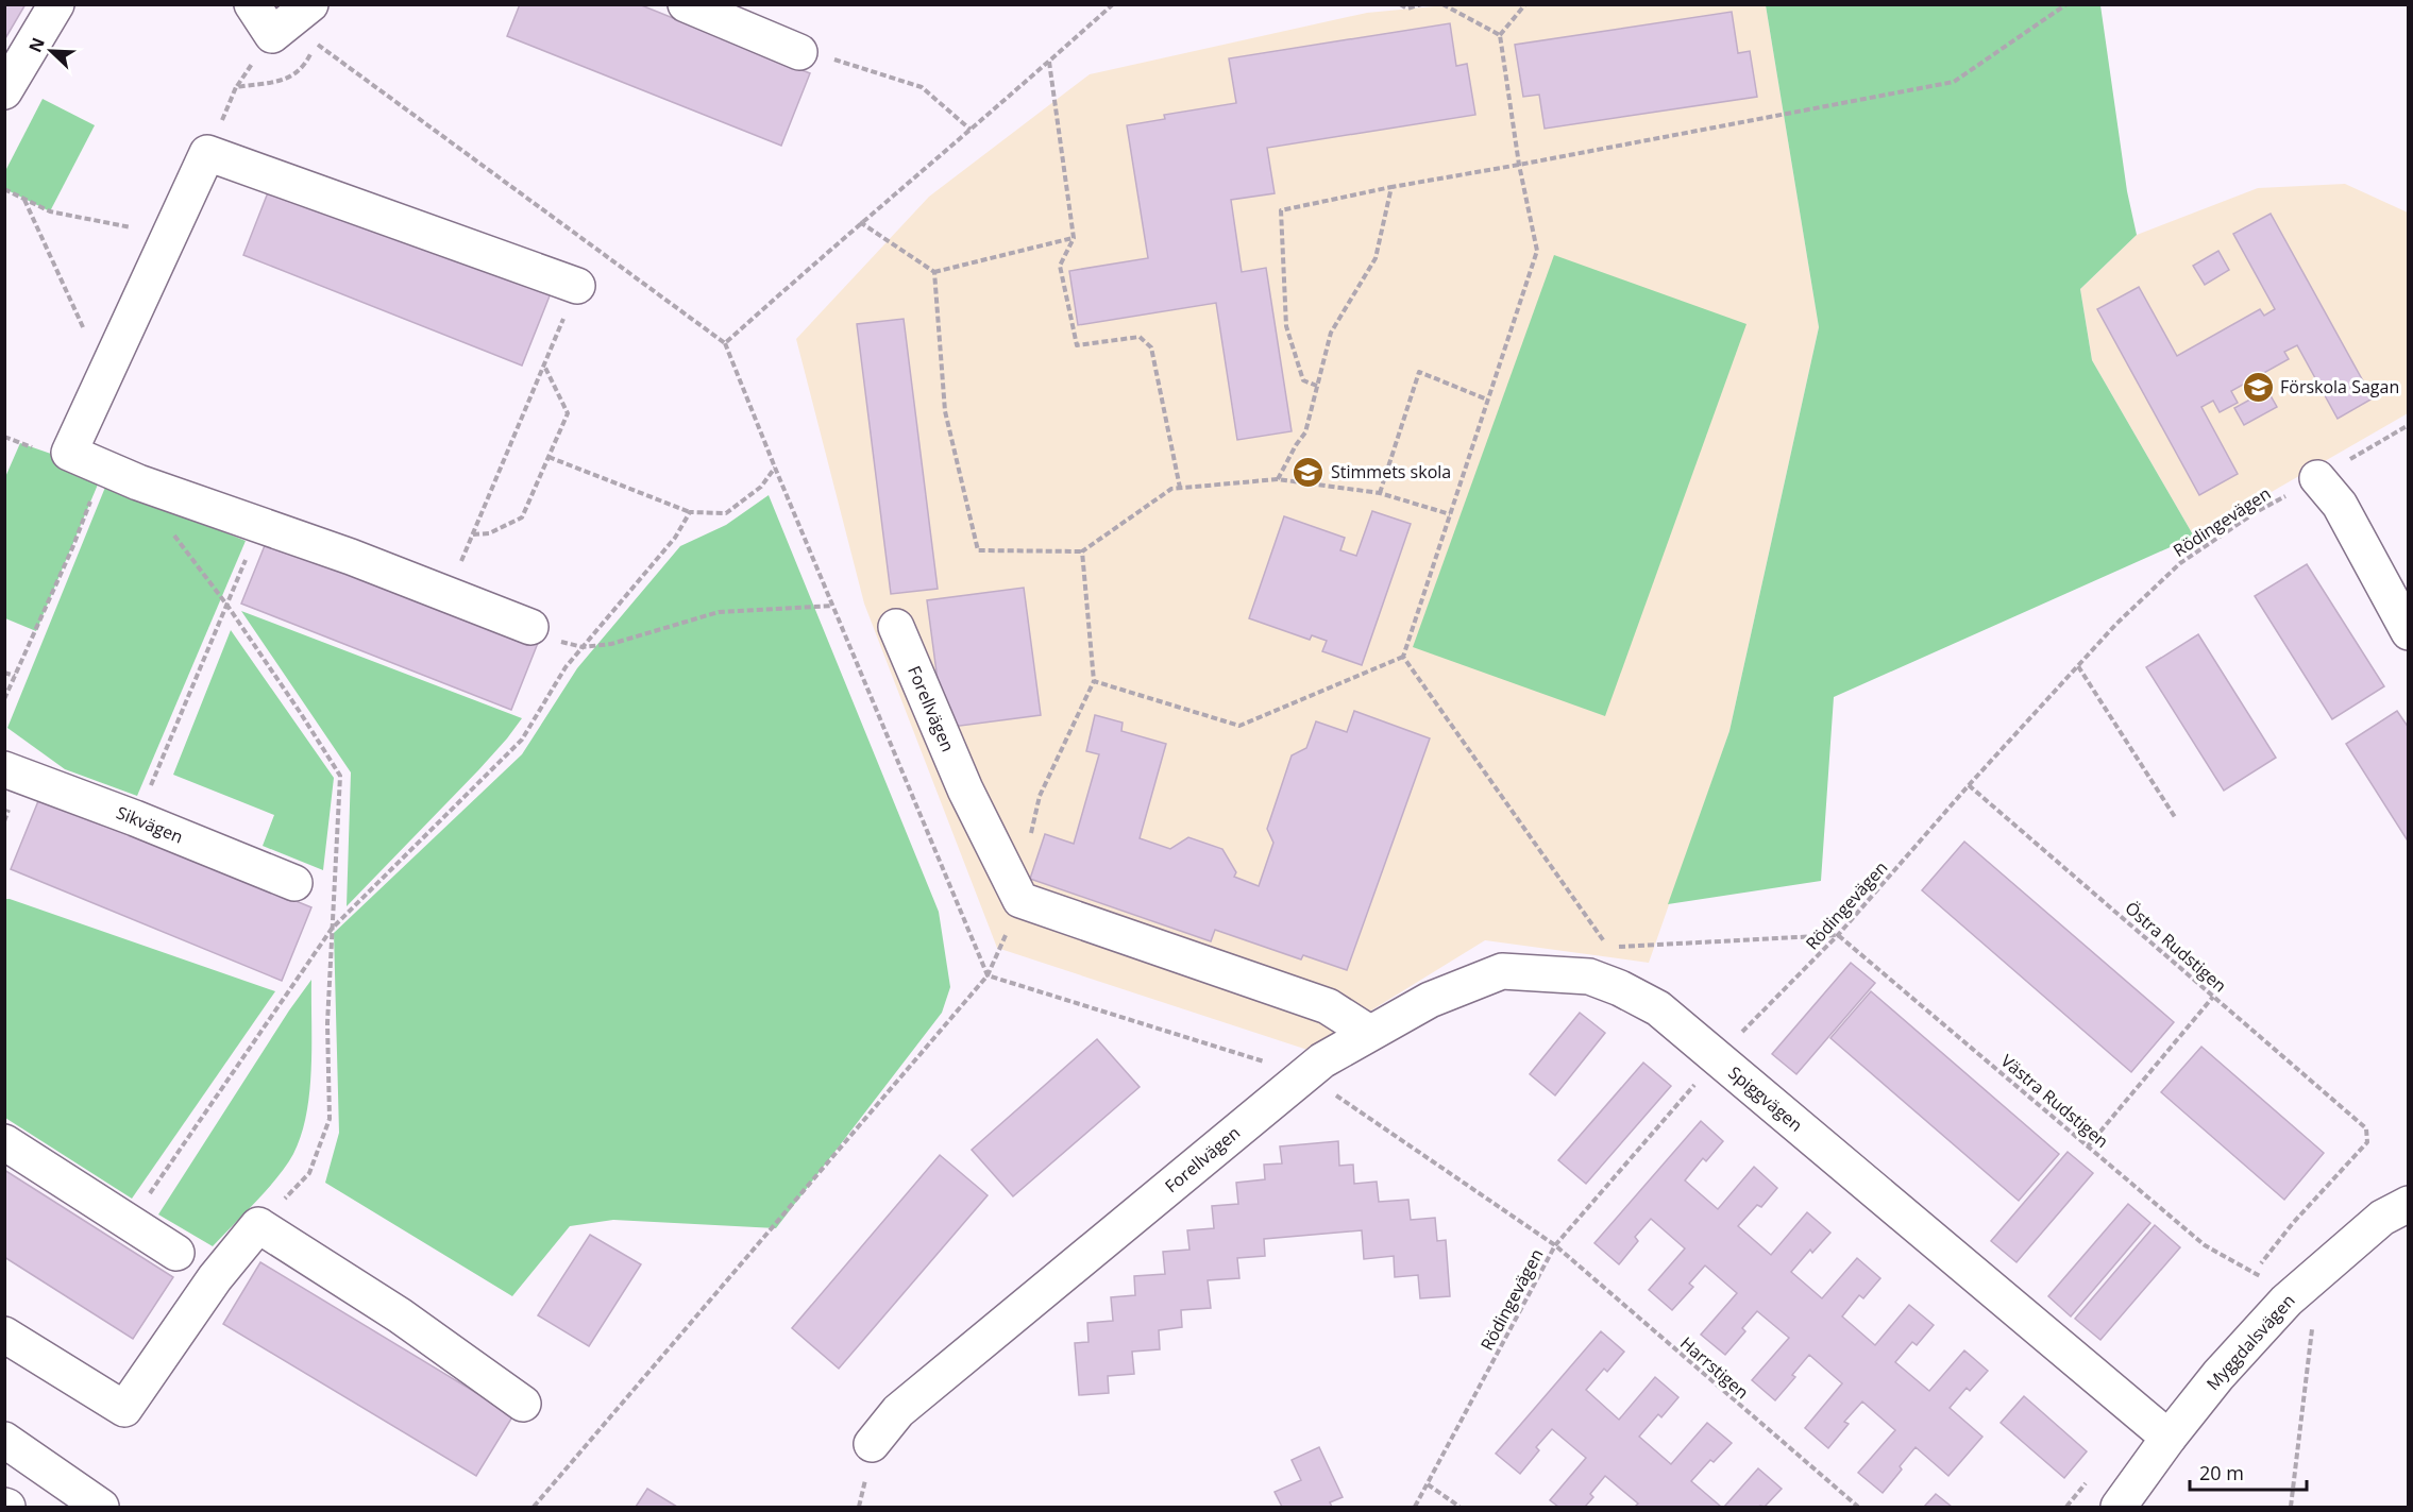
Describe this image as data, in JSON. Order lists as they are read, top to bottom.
{
  "streets": {
    "street": [
      "Forellvägen",
      "Sikvägen",
      "Spiggvägen",
      "Myggdalsvägen"
    ],
    "path": [
      "Rödingevägen",
      "Östra Rudstigen",
      "Västra Rudstigen",
      "Harrstigen"
    ]
  },
  "crossings": [
    ["Rödingevägen", "Östra Rudstigen"],
    ["Rödingevägen", "Spiggvägen"],
    ["Rödingevägen", "Västra Rudstigen"],
    ["Rödingevägen", "Harrstigen"],
    ["Forellvägen", "Spiggvägen"],
    ["Spiggvägen", "Myggdalsvägen"]
  ],
  "places": {
    "school or university": ["Förskola Sagan", "Stimmets skola"]
  },
  "scale_bar": "20 m",
  "north": "top left"
}
